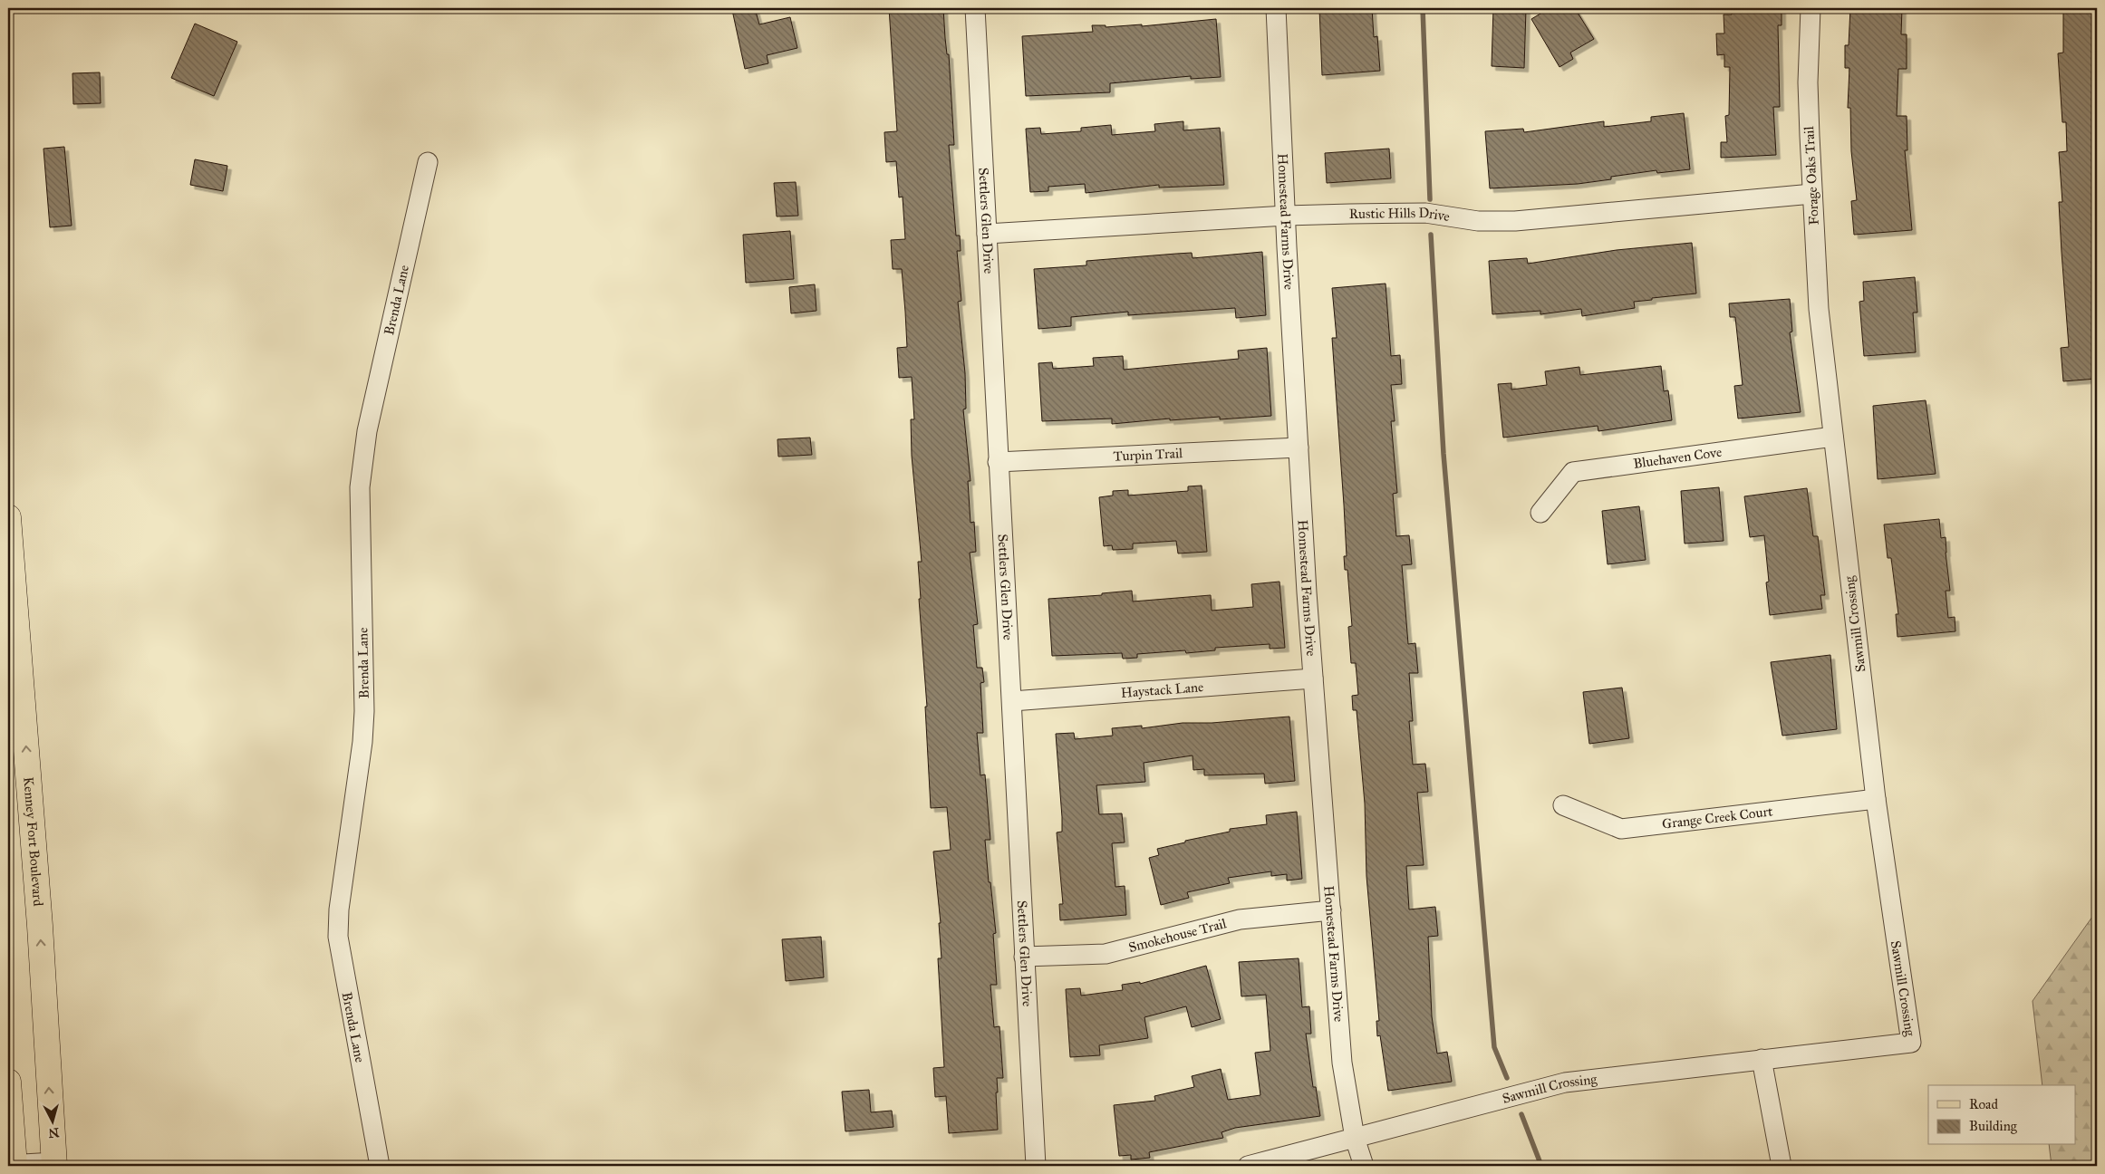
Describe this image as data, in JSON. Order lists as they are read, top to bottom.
{
  "streets": {
    "main road": ["Kenney Fort Boulevard"],
    "street": [
      "Forage Oaks Trail",
      "Rustic Hills Drive",
      "Settlers Glen Drive",
      "Homestead Farms Drive",
      "Brenda Lane",
      "Turpin Trail",
      "Bluehaven Cove",
      "Sawmill Crossing",
      "Haystack Lane",
      "Grange Creek Court",
      "Smokehouse Trail"
    ]
  },
  "crossings": [
    ["Forage Oaks Trail", "Rustic Hills Drive"],
    ["Forage Oaks Trail", "Sawmill Crossing"],
    ["Rustic Hills Drive", "Settlers Glen Drive"],
    ["Rustic Hills Drive", "Homestead Farms Drive"],
    ["Settlers Glen Drive", "Turpin Trail"],
    ["Settlers Glen Drive", "Haystack Lane"],
    ["Settlers Glen Drive", "Smokehouse Trail"],
    ["Homestead Farms Drive", "Turpin Trail"],
    ["Homestead Farms Drive", "Sawmill Crossing"],
    ["Homestead Farms Drive", "Haystack Lane"],
    ["Homestead Farms Drive", "Smokehouse Trail"],
    ["Bluehaven Cove", "Sawmill Crossing"],
    ["Sawmill Crossing", "Grange Creek Court"]
  ],
  "one_way": ["Kenney Fort Boulevard"],
  "legend": ["Road", "Building"],
  "north": "bottom"
}
